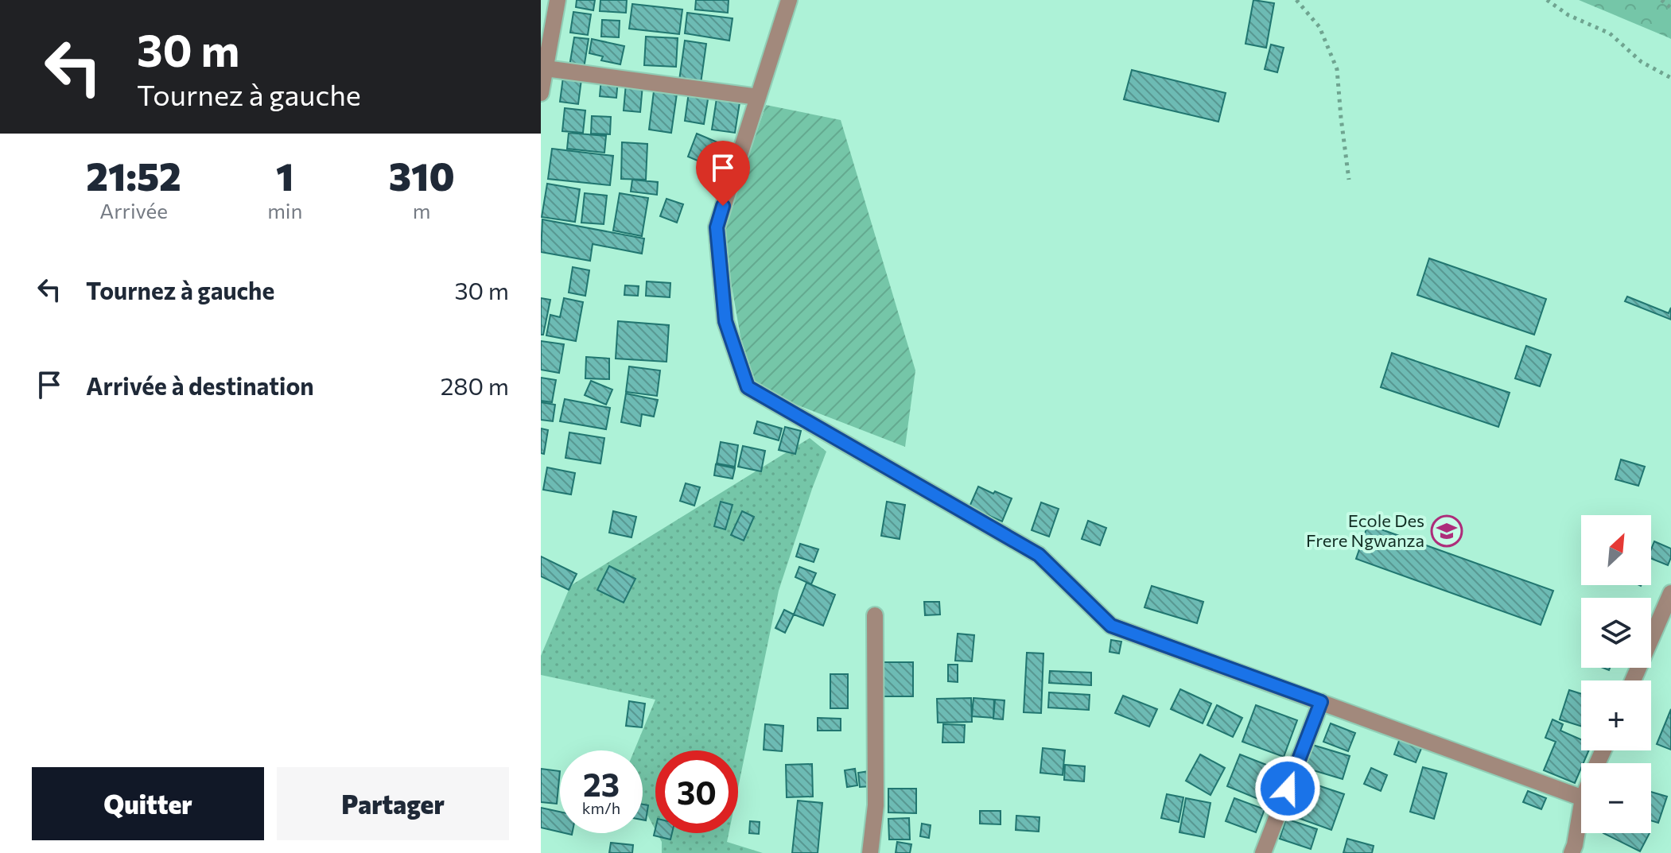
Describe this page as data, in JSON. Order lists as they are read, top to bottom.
{
  "places": {
    "school or university": ["Ecole Des Frere Ngwanza"]
  },
  "north": "top right",
  "page": {
    "turn": ["30 m", "Tournez à gauche"],
    "eta": [
      "21:52",
      "Arrivée",
      "1",
      "min",
      "310",
      "m"
    ],
    "list": [
      {
        "name": "Tournez à gauche",
        "value": "30 m"
      },
      {
        "name": "Arrivée à destination",
        "value": "280 m"
      }
    ],
    "map_buttons": ["+", "−"],
    "speed": "23 km/h",
    "limit": "30",
    "buttons": ["Quitter", "Partager"]
  }
}
